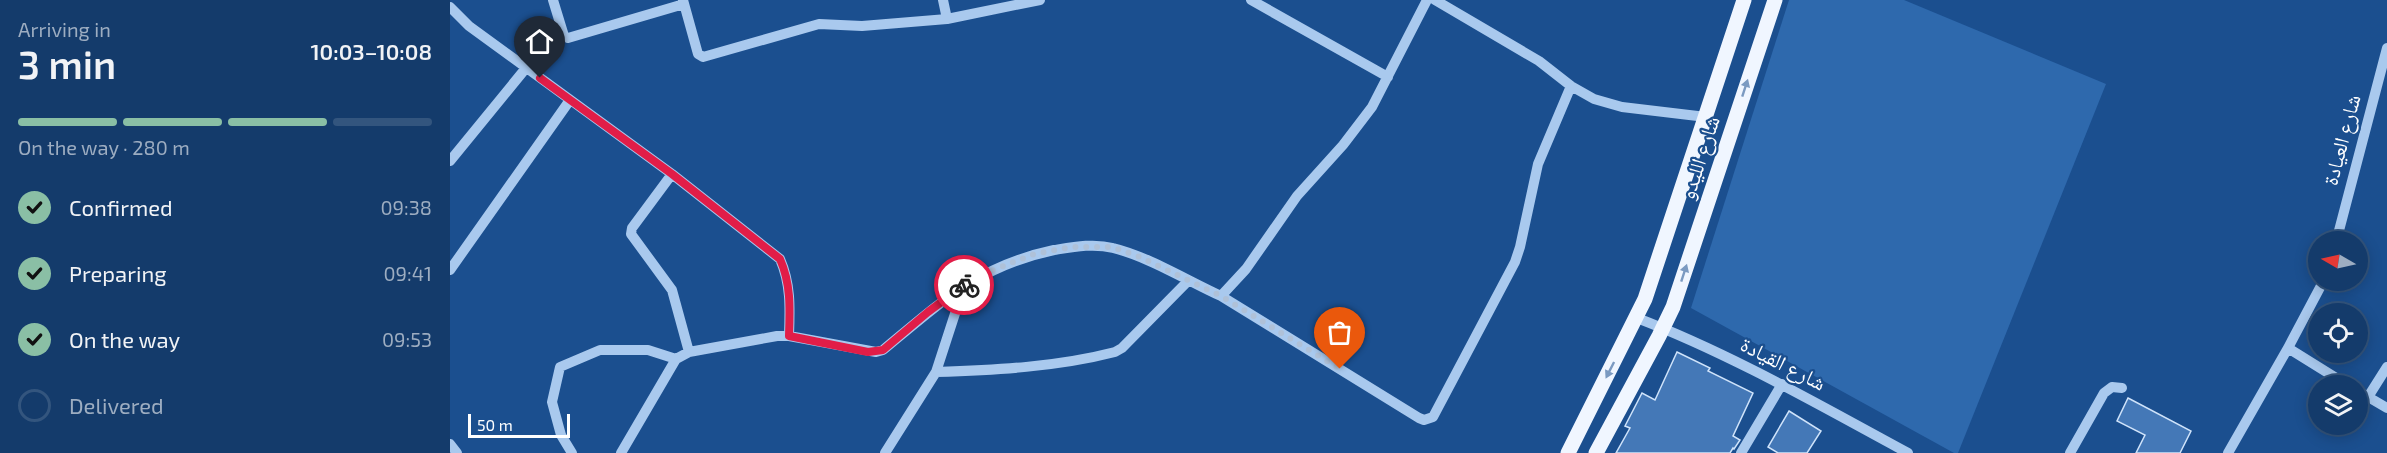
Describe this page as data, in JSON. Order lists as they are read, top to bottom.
{
  "streets": {
    "main road": ["شارع الليدو"],
    "street": ["شارع العيادة", "شارع القيادة"]
  },
  "crossings": [
    ["شارع الليدو", "شارع القيادة"]
  ],
  "scale_bar": "50 m",
  "north": "left",
  "page": {
    "heading": ["3 min", "Arriving in", "10:03–10:08"],
    "bar": "On the way · 280 m",
    "list": [
      ["Confirmed", "09:38"],
      ["Preparing", "09:41"],
      ["On the way", "09:53"],
      "Delivered"
    ],
    "scale": "50 m"
  }
}
